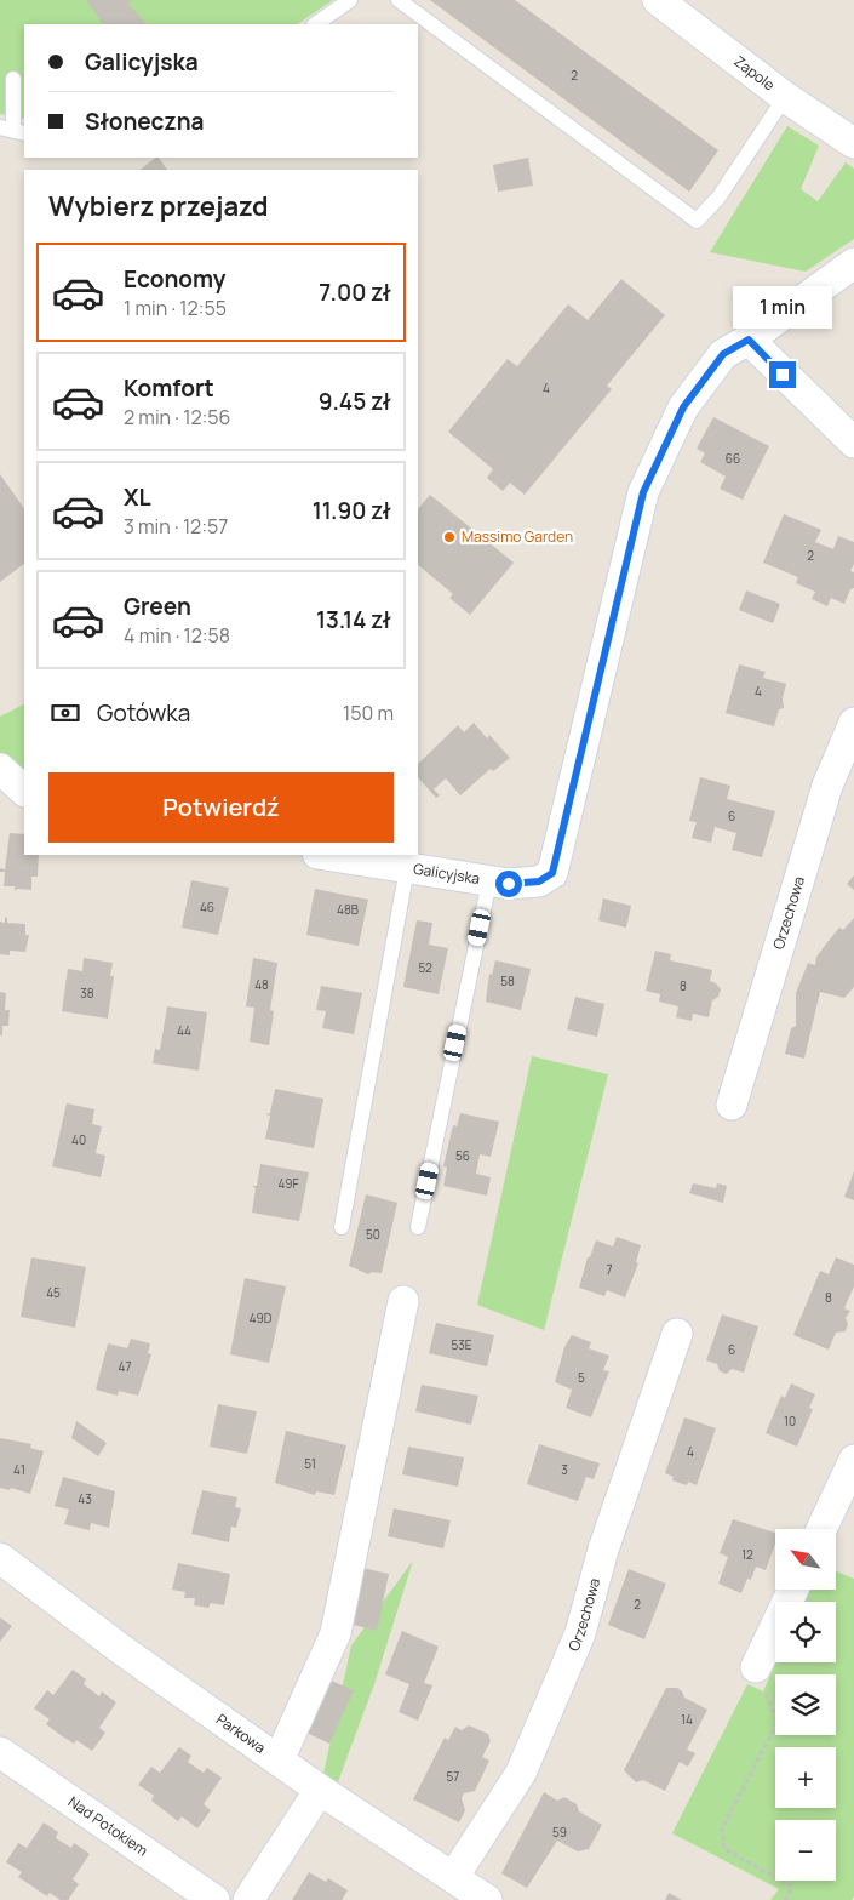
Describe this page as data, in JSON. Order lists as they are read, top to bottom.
{
  "streets": {
    "street": [
      "Zapole",
      "Galicyjska",
      "Orzechowa",
      "Parkowa",
      "Nad Potokiem"
    ]
  },
  "crossings": [
    ["Orzechowa", "Parkowa"]
  ],
  "places": ["Massimo Garden"],
  "house_numbers": [
    "2",
    "4",
    "66",
    "2",
    "4",
    "6",
    "46",
    "48B",
    "52",
    "58",
    "48",
    "8",
    "38",
    "44",
    "40",
    "56",
    "49F",
    "50",
    "7",
    "45",
    "8",
    "49D",
    "53E",
    "6",
    "47",
    "5",
    "10",
    "4",
    "51",
    "41",
    "3",
    "43",
    "12",
    "2",
    "14",
    "57",
    "59"
  ],
  "north": "top left",
  "page": {
    "banner": ["Galicyjska", "Słoneczna"],
    "heading": "Wybierz przejazd",
    "list": [
      {
        "name": "Economy",
        "note": "1 min · 12:55",
        "value": "7.00 zł"
      },
      {
        "name": "Komfort",
        "note": "2 min · 12:56",
        "value": "9.45 zł"
      },
      {
        "name": "XL",
        "note": "3 min · 12:57",
        "value": "11.90 zł"
      },
      {
        "name": "Green",
        "note": "4 min · 12:58",
        "value": "13.14 zł"
      }
    ],
    "bubble": "1 min",
    "pay": ["Gotówka", "150 m"],
    "buttons": "Potwierdź",
    "map_buttons": ["+", "−"]
  }
}
